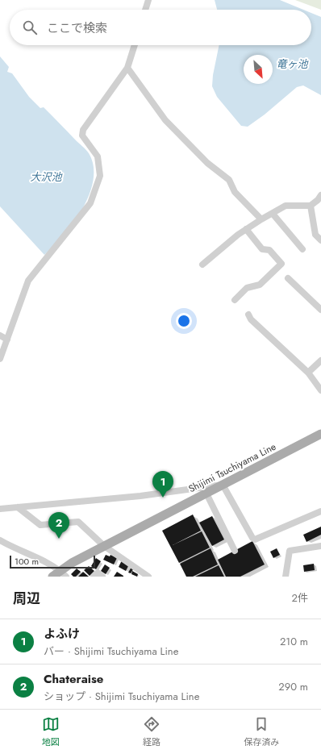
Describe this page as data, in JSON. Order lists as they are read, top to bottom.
{
  "streets": {
    "main road": ["Shijimi Tsuchiyama Line"]
  },
  "water": ["竜ヶ池", "大沢池"],
  "scale_bar": "100 m",
  "north": "bottom right",
  "page": {
    "search": "ここで検索",
    "pins": ["1", "2"],
    "scale": "100 m",
    "heading": ["周辺", "2件"],
    "list": [
      {
        "mark": "1",
        "name": "よふけ",
        "note": "バー · Shijimi Tsuchiyama Line",
        "value": "210 m"
      },
      {
        "mark": "2",
        "name": "Chateraise",
        "note": "ショップ · Shijimi Tsuchiyama Line",
        "value": "290 m"
      }
    ],
    "nav": ["地図", "経路", "保存済み"]
  }
}
